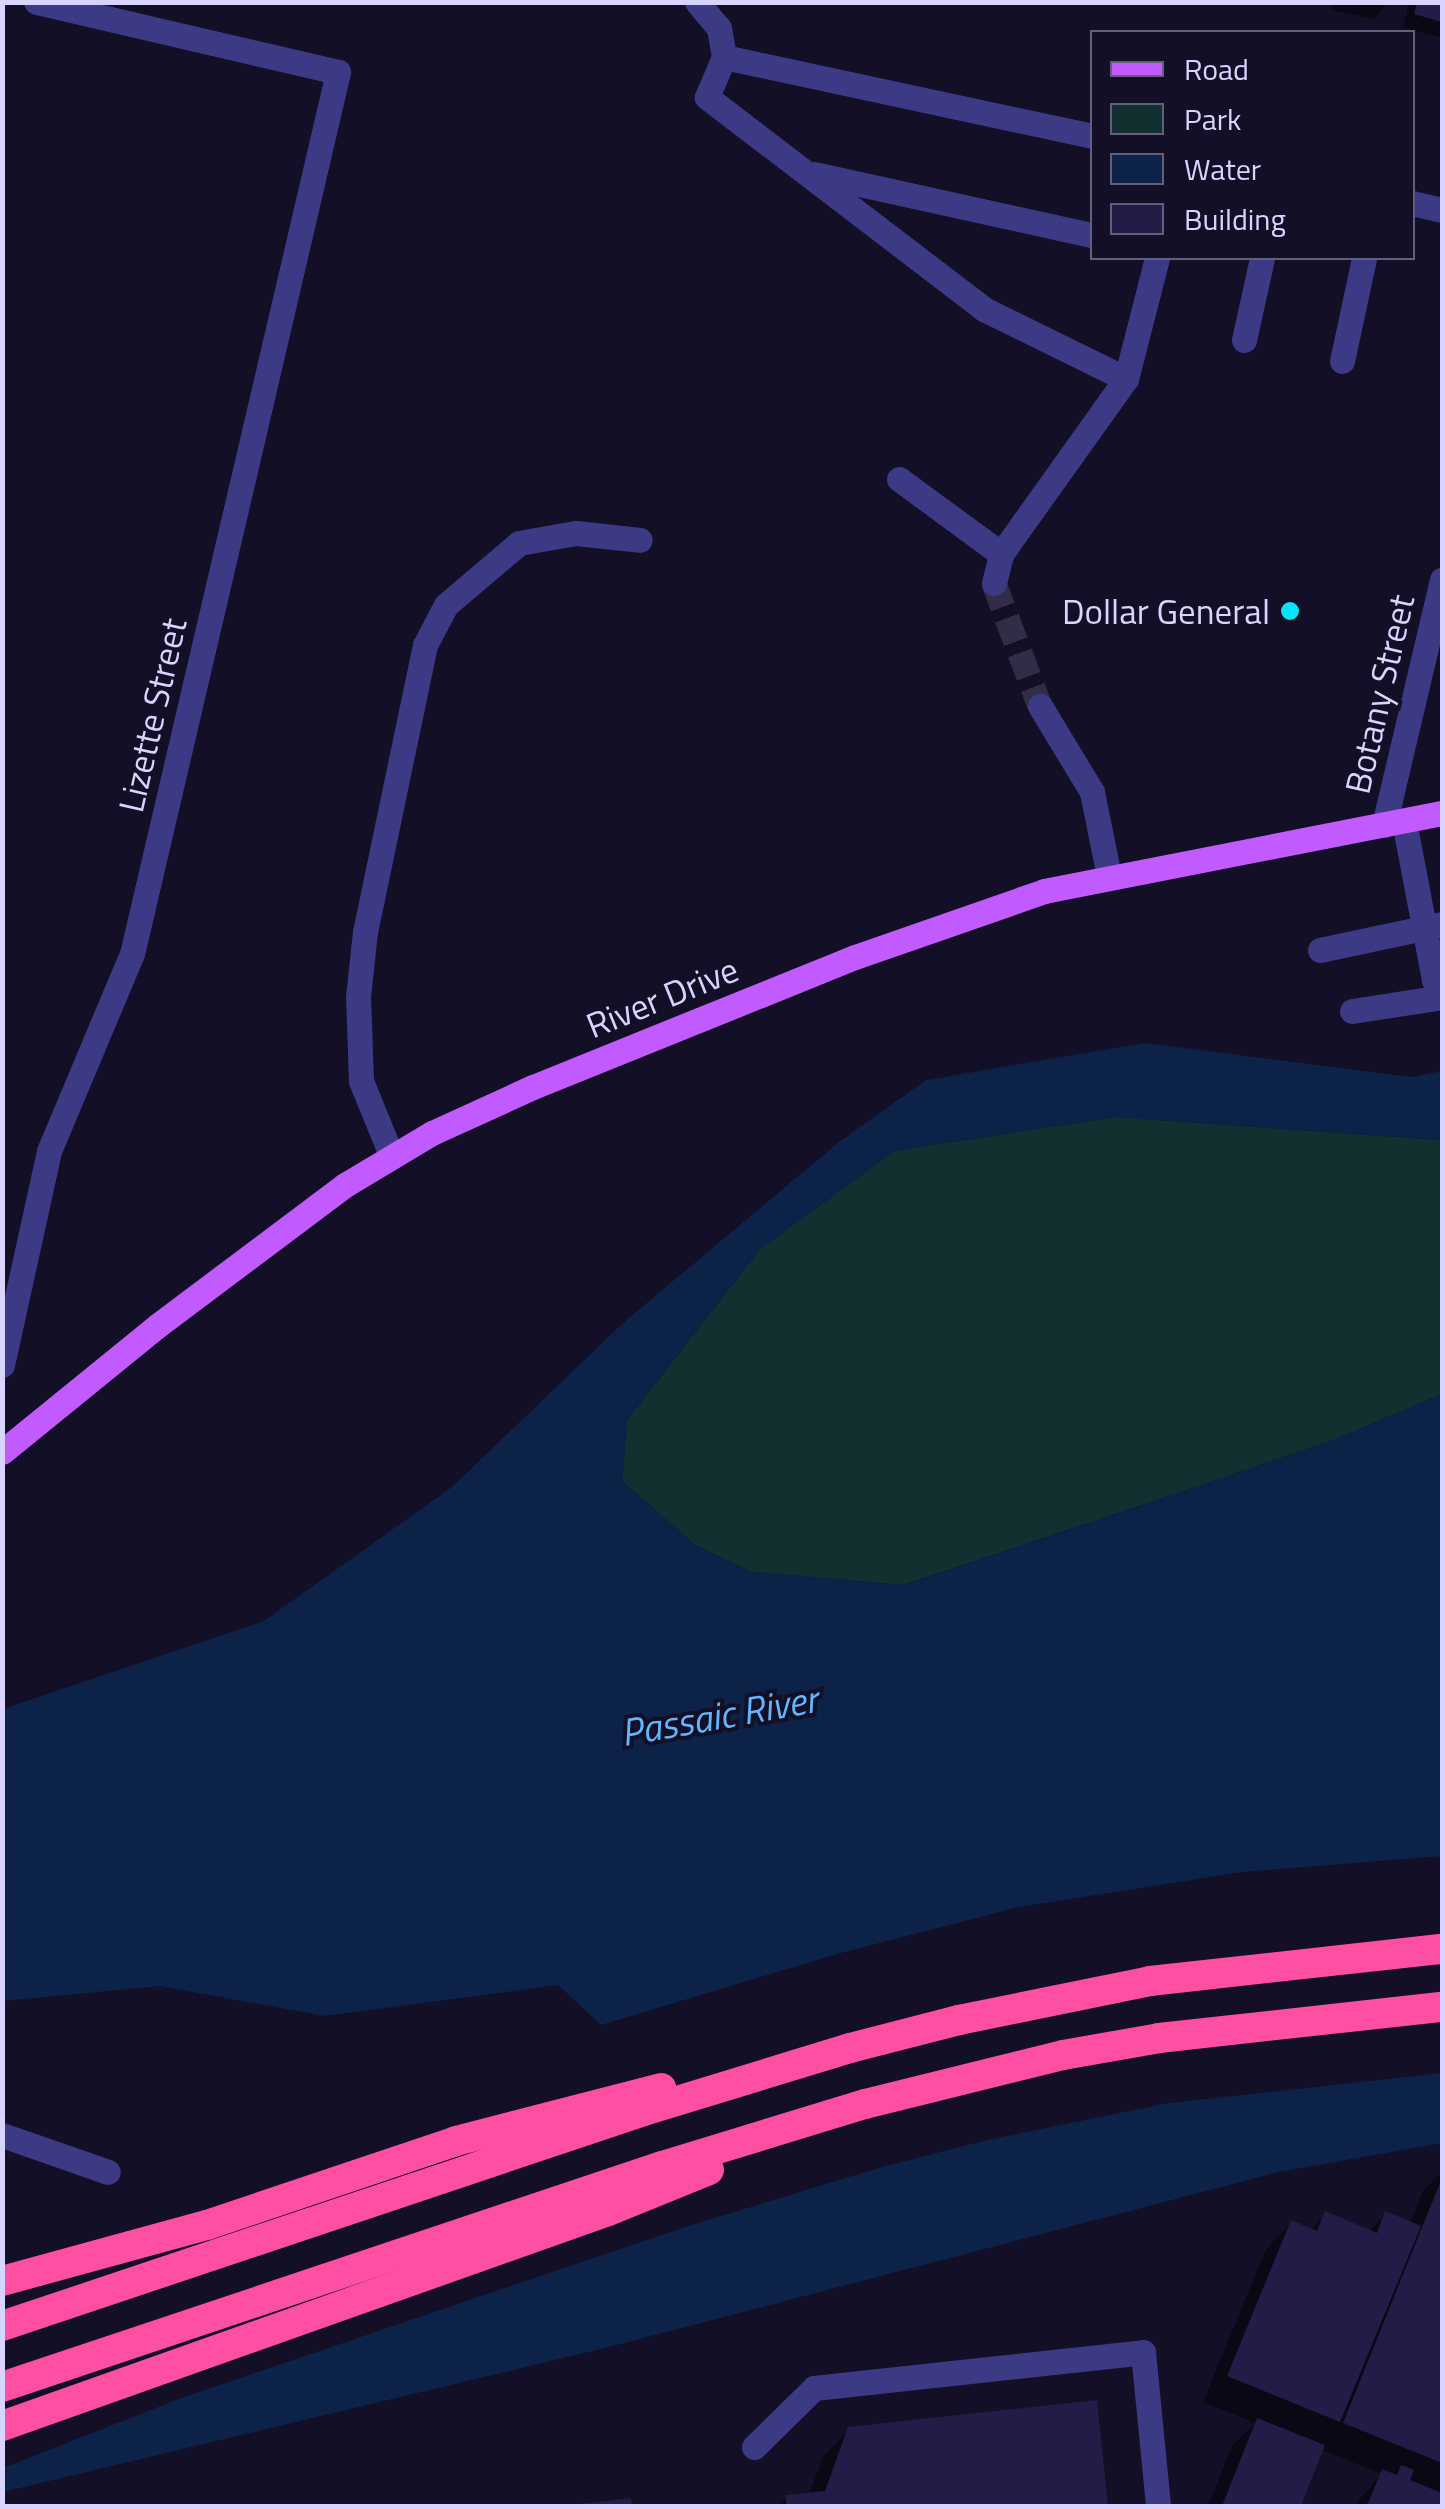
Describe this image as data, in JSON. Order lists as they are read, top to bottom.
{
  "streets": {
    "main road": ["River Drive"],
    "street": ["Botany Street", "Lizette Street"]
  },
  "crossings": [
    ["Botany Street", "River Drive"]
  ],
  "water": ["Passaic River"],
  "places": ["Dollar General"],
  "legend": [
    "Road",
    "Park",
    "Water",
    "Building"
  ]
}
